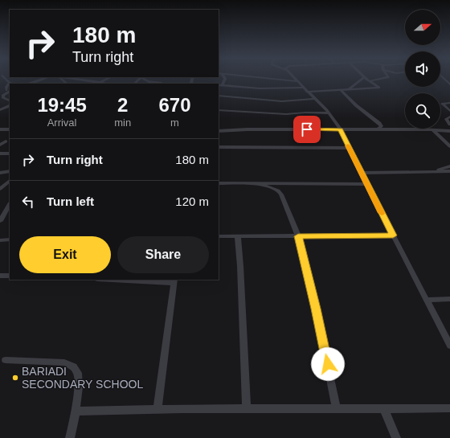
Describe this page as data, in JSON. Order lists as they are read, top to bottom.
{
  "places": ["BARIADI SECONDARY SCHOOL"],
  "north": "right",
  "page": {
    "turn": ["180 m", "Turn right"],
    "eta": [
      "19:45",
      "Arrival",
      "2",
      "min",
      "670",
      "m"
    ],
    "list": [
      {
        "name": "Turn right",
        "value": "180 m"
      },
      {
        "name": "Turn left",
        "value": "120 m"
      }
    ],
    "buttons": ["Exit", "Share"]
  }
}
